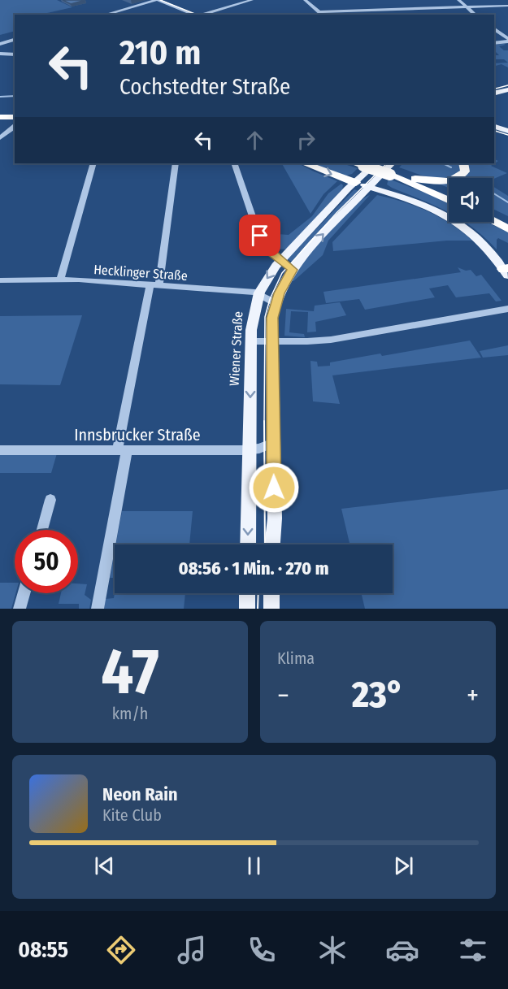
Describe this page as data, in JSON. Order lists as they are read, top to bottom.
{
  "streets": {
    "main road": ["Wiener Straße"],
    "street": ["Hecklinger Straße", "Innsbrucker Straße"]
  },
  "crossings": [
    ["Hecklinger Straße", "Wiener Straße"],
    ["Wiener Straße", "Innsbrucker Straße"]
  ],
  "page": {
    "turn": ["210 m", "Cochstedter Straße"],
    "limit": "50",
    "trip": "08:56 · 1 Min. · 270 m",
    "tile": [
      ["47", "km/h"],
      "Klima"
    ],
    "heat": ["−", "23°", "+"],
    "song": ["Neon Rain", "Kite Club"],
    "tabs": "08:55"
  }
}
